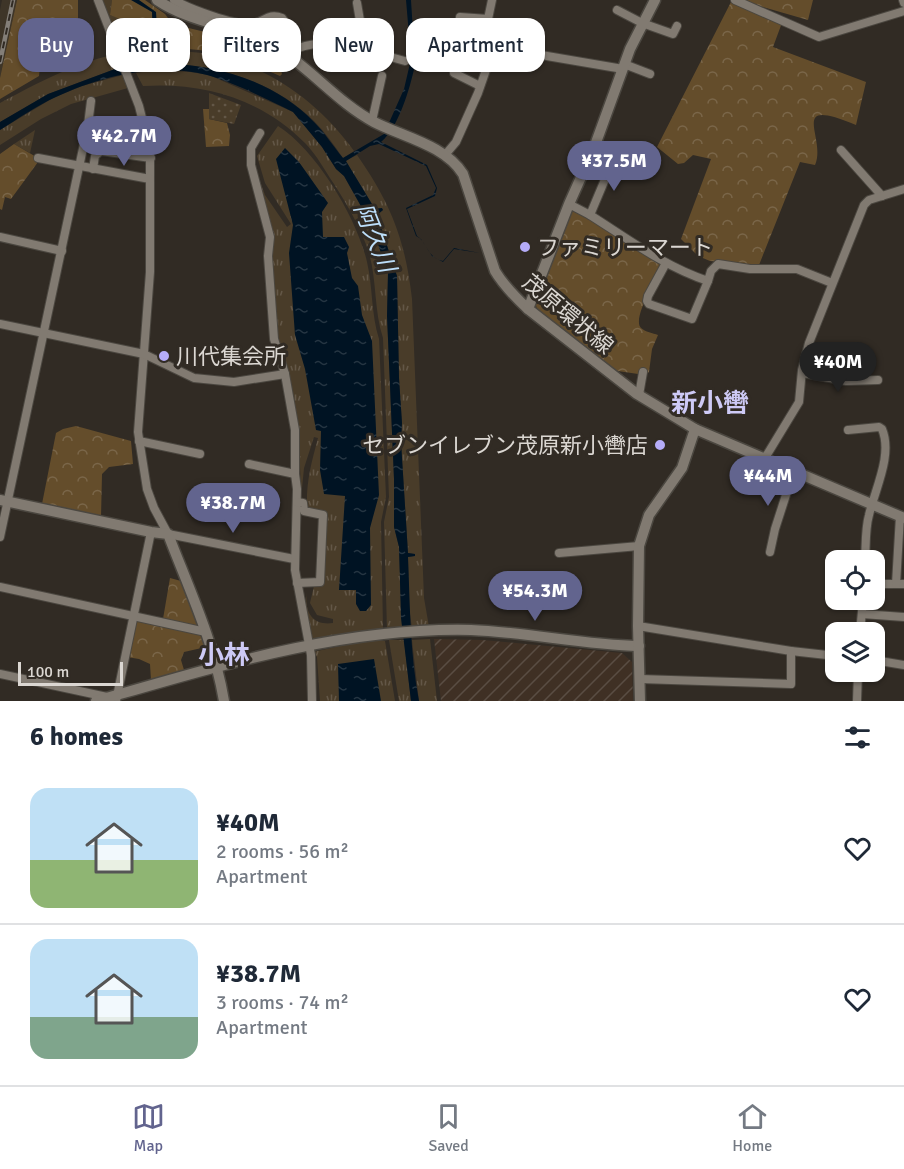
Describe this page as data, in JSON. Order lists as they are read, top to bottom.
{
  "streets": {
    "street": ["茂原環状線"]
  },
  "districts": ["新小轡", "小林"],
  "water": ["阿久川"],
  "places": ["ファミリーマート", "川代集会所", "セブンイレブン茂原新小轡店"],
  "scale_bar": "100 m",
  "page": {
    "chip": [
      "Buy",
      "Rent",
      "Filters",
      "New",
      "Apartment"
    ],
    "price": [
      "¥42.7M",
      "¥37.5M",
      "¥40M",
      "¥44M",
      "¥38.7M",
      "¥54.3M"
    ],
    "scale": "100 m",
    "heading": "6 homes",
    "list": [
      {
        "name": "¥40M",
        "note": "2 rooms · 56 m² · Apartment"
      },
      {
        "name": "¥38.7M",
        "note": "3 rooms · 74 m² · Apartment"
      }
    ],
    "tabs": ["Map", "Saved", "Home"]
  }
}
